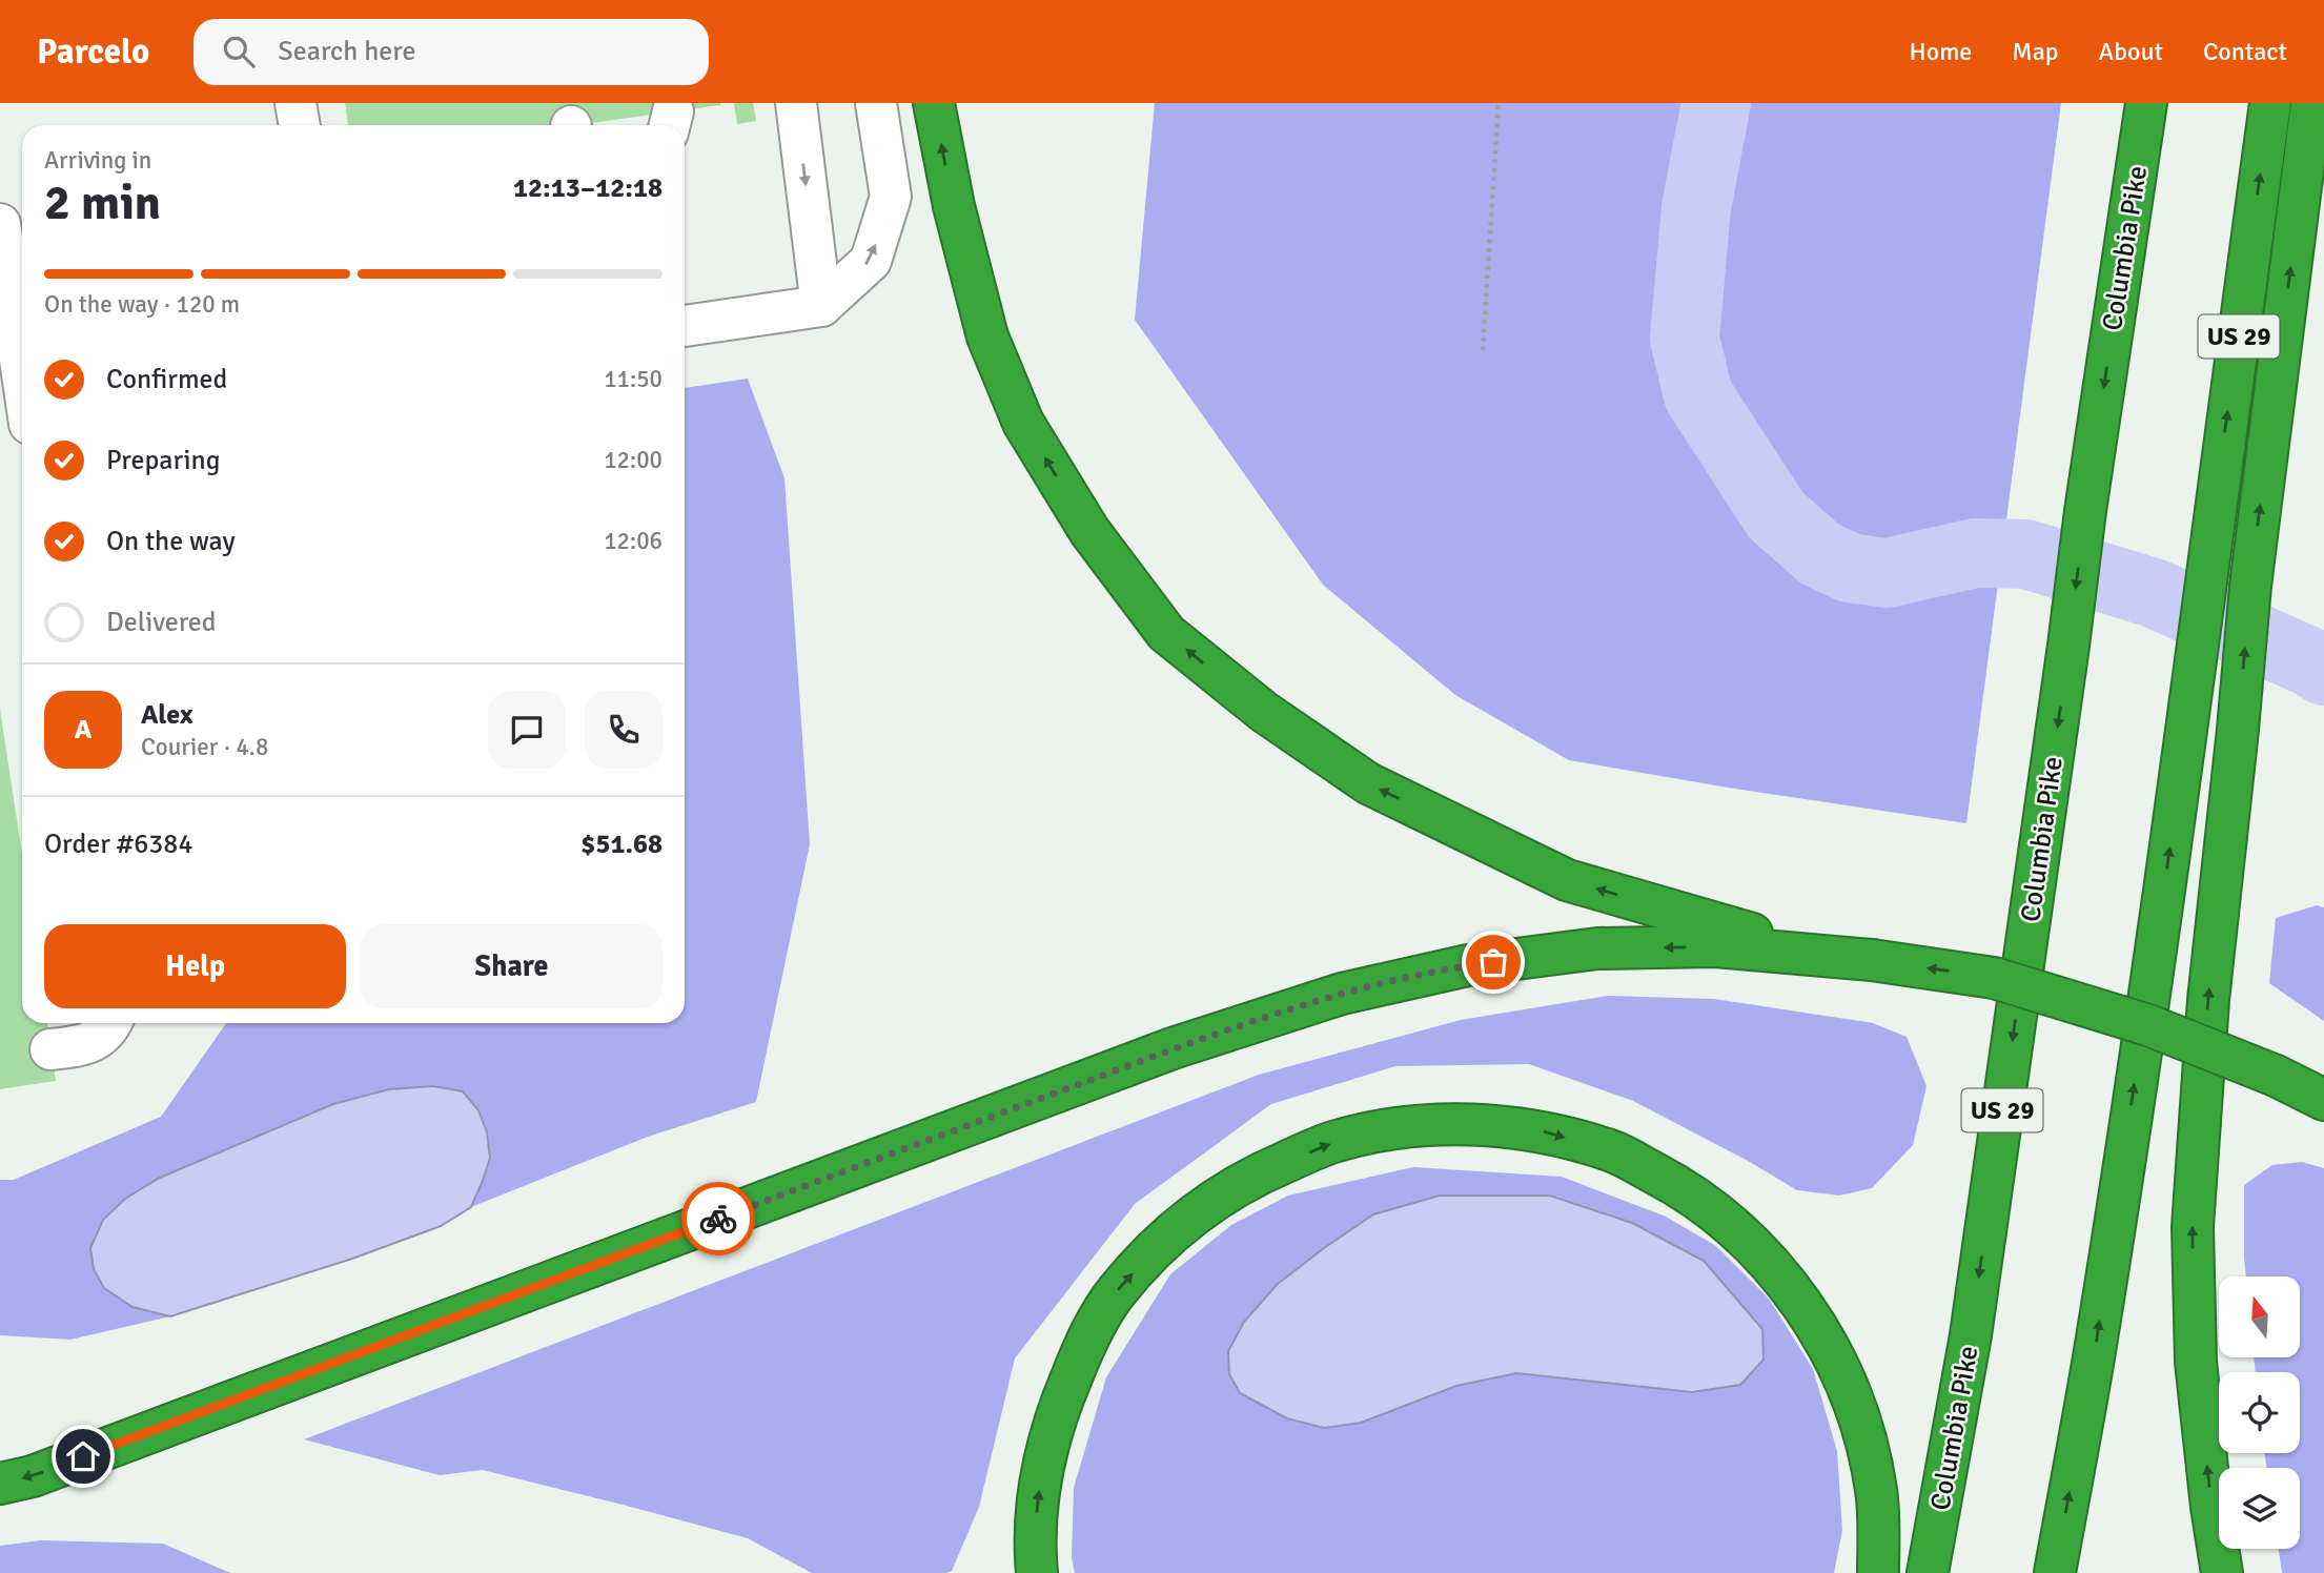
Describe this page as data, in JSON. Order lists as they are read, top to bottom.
{
  "streets": {
    "highway": ["Columbia Pike", "US 29"]
  },
  "north": "top",
  "page": {
    "header": "Parcelo",
    "search": "Search here",
    "nav": [
      "Home",
      "Map",
      "About",
      "Contact"
    ],
    "heading": ["2 min", "Arriving in", "12:13–12:18"],
    "panel": [
      "Alex",
      "Courier · 4.8",
      "Order #6384",
      "$51.68"
    ],
    "bar": "On the way · 120 m",
    "list": [
      ["Confirmed", "11:50"],
      ["Preparing", "12:00"],
      ["On the way", "12:06"],
      "Delivered"
    ],
    "round": "A",
    "buttons": ["Help", "Share"]
  }
}
